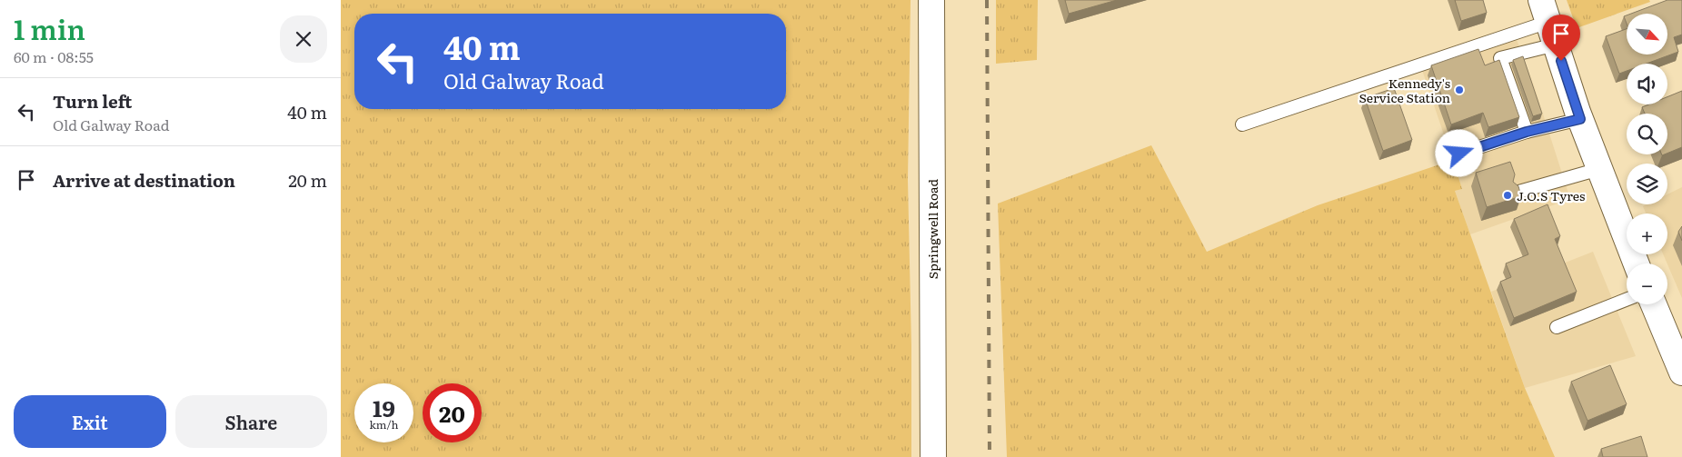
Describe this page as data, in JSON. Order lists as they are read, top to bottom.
{
  "streets": {
    "street": ["Springwell Road"]
  },
  "places": ["Kennedy's Service Station", "J.O.S Tyres"],
  "north": "bottom right",
  "page": {
    "heading": ["1 min", "60 m · 08:55"],
    "map_buttons": ["+", "−"],
    "turn": ["40 m", "Old Galway Road"],
    "list": [
      {
        "name": "Turn left",
        "note": "Old Galway Road",
        "value": "40 m"
      },
      {
        "name": "Arrive at destination",
        "value": "20 m"
      }
    ],
    "speed": "19 km/h",
    "limit": "20",
    "buttons": ["Exit", "Share"]
  }
}
